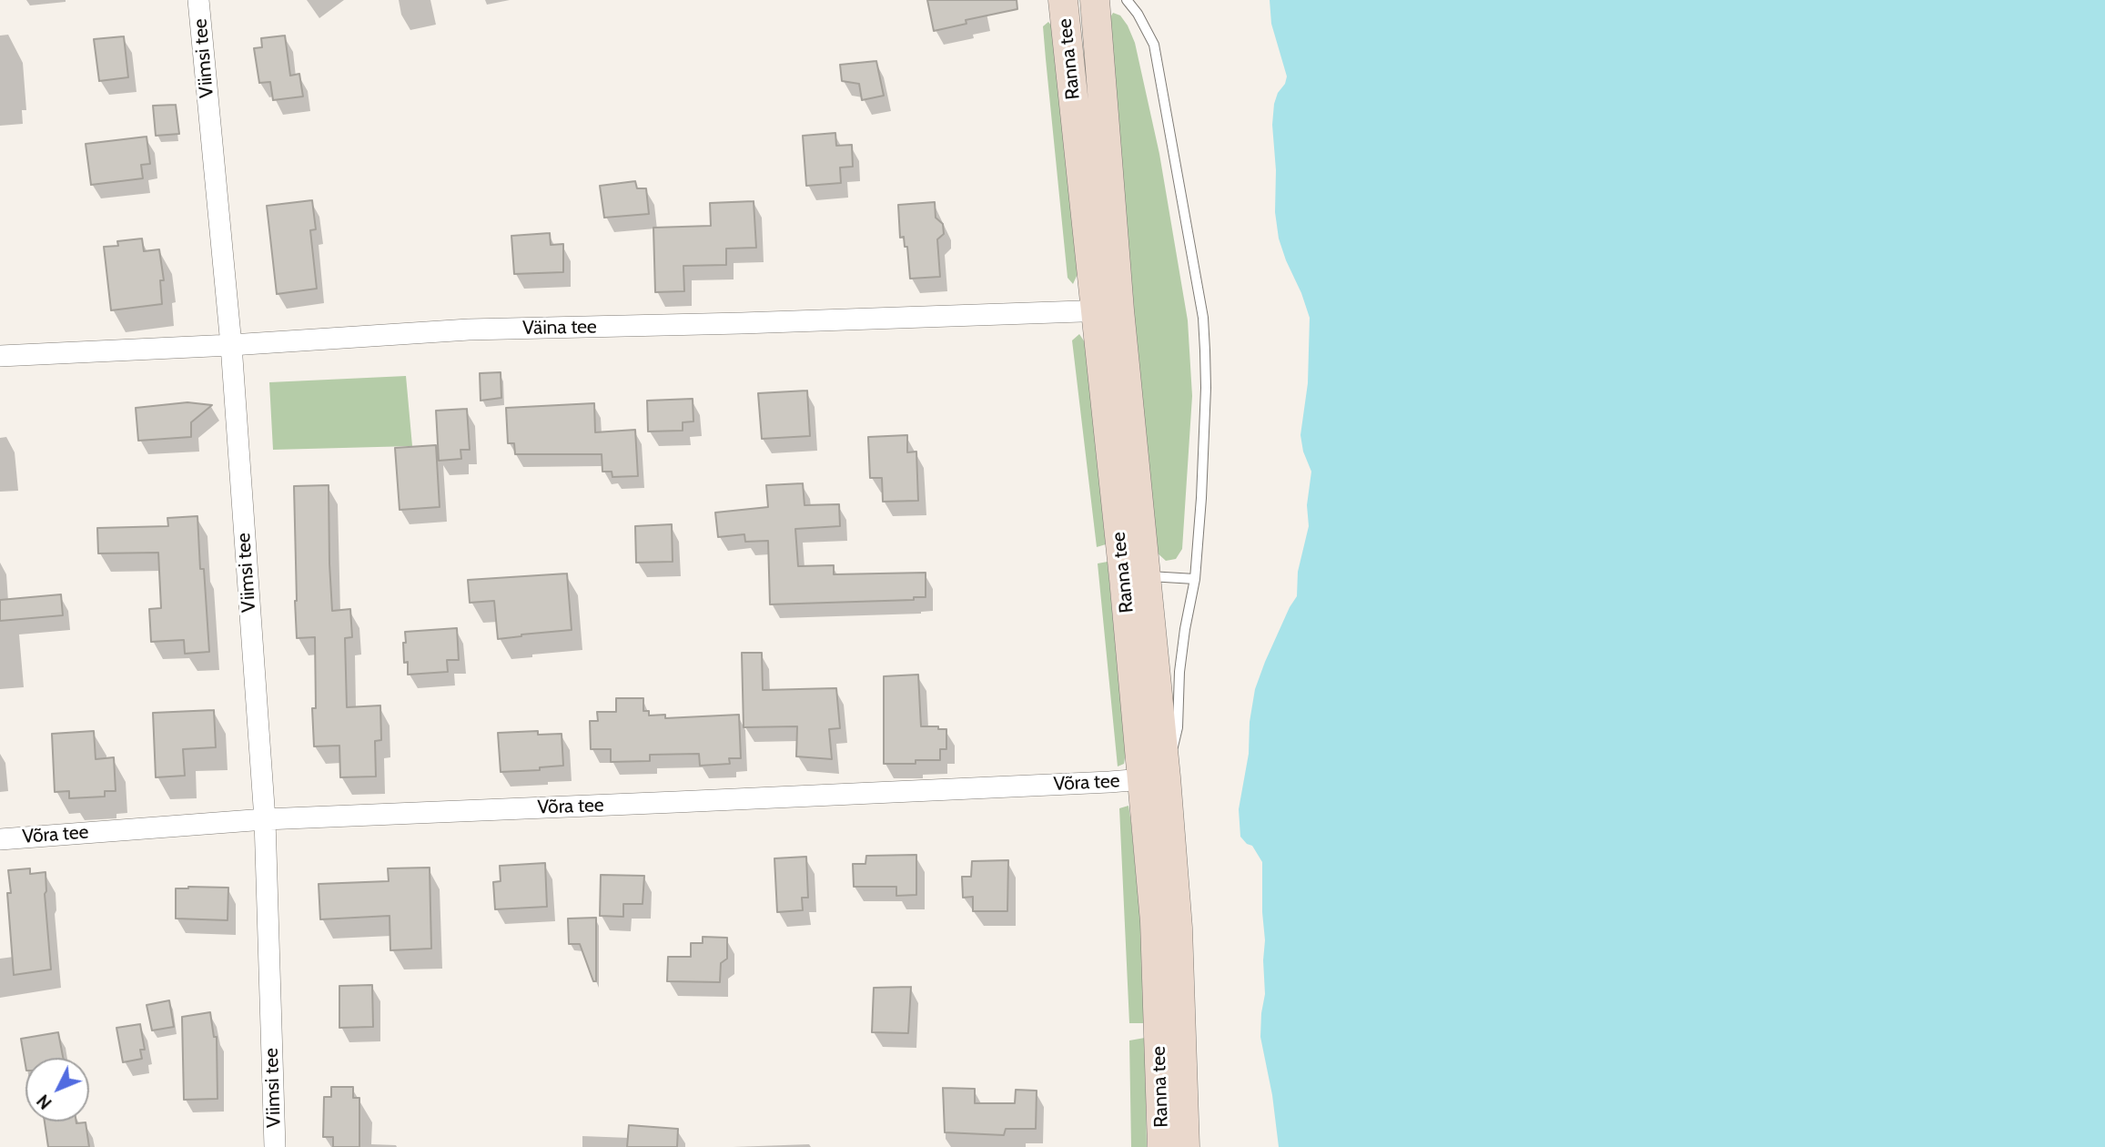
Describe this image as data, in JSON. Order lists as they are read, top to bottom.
{
  "streets": {
    "main road": ["Ranna tee"],
    "street": ["Viimsi tee", "Väina tee", "Võra tee"]
  },
  "crossings": [
    ["Viimsi tee", "Väina tee"],
    ["Viimsi tee", "Võra tee"],
    ["Ranna tee", "Väina tee"],
    ["Ranna tee", "Võra tee"]
  ],
  "north": "bottom left"
}
